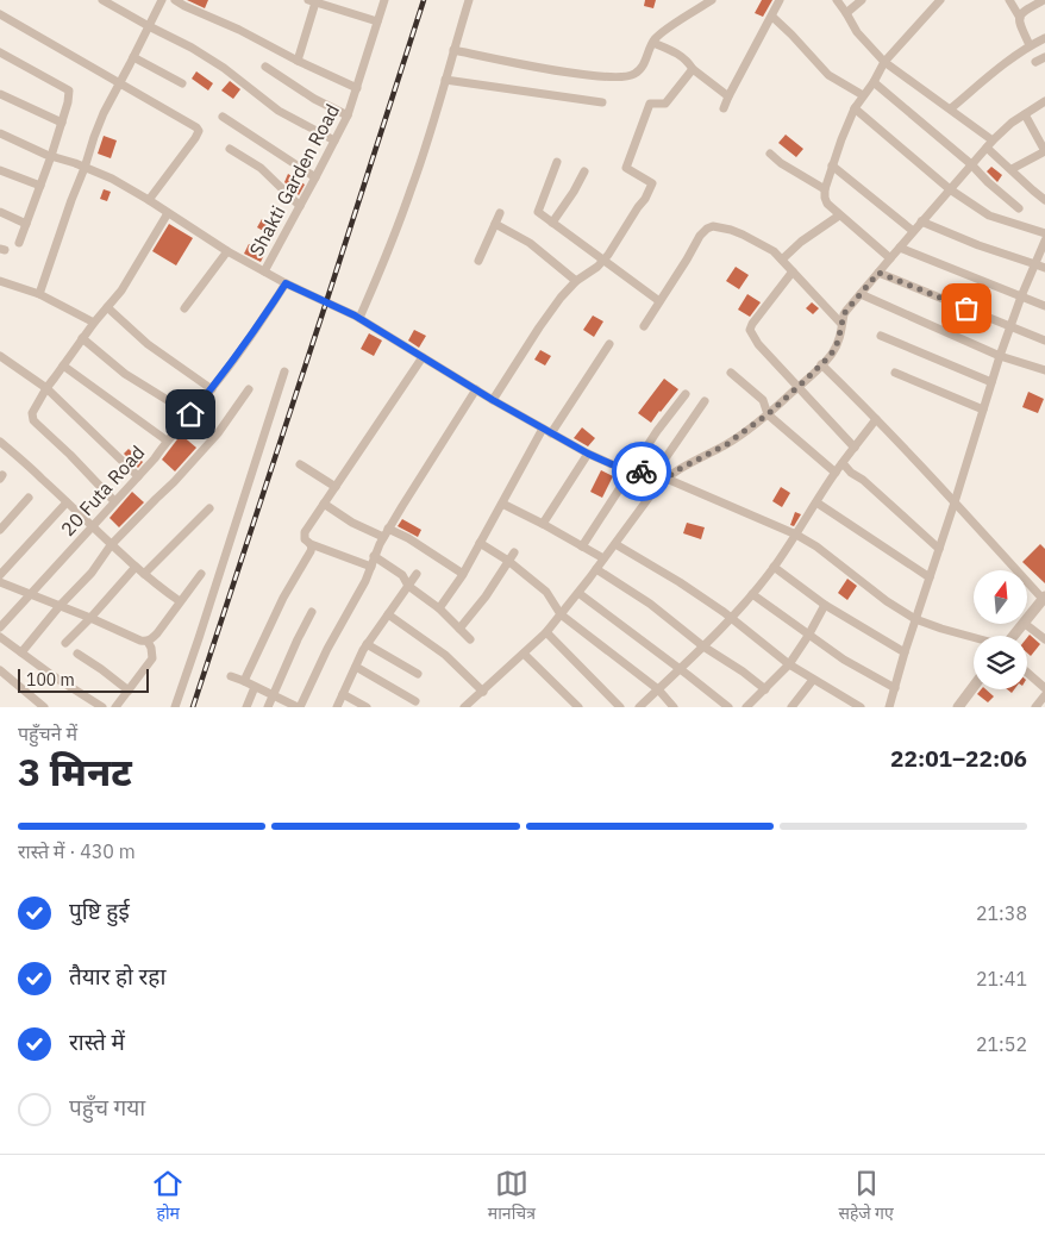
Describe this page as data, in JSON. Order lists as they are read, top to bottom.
{
  "streets": {
    "street": ["Shakti Garden Road", "20 Futa Road"]
  },
  "scale_bar": "100 m",
  "north": "top",
  "page": {
    "scale": "100 m",
    "heading": ["3 मिनट", "पहुँचने में", "22:01–22:06"],
    "bar": "रास्ते में · 430 m",
    "list": [
      ["पुष्टि हुई", "21:38"],
      ["तैयार हो रहा", "21:41"],
      ["रास्ते में", "21:52"],
      "पहुँच गया"
    ],
    "tabs": ["होम", "मानचित्र", "सहेजे गए"]
  }
}
